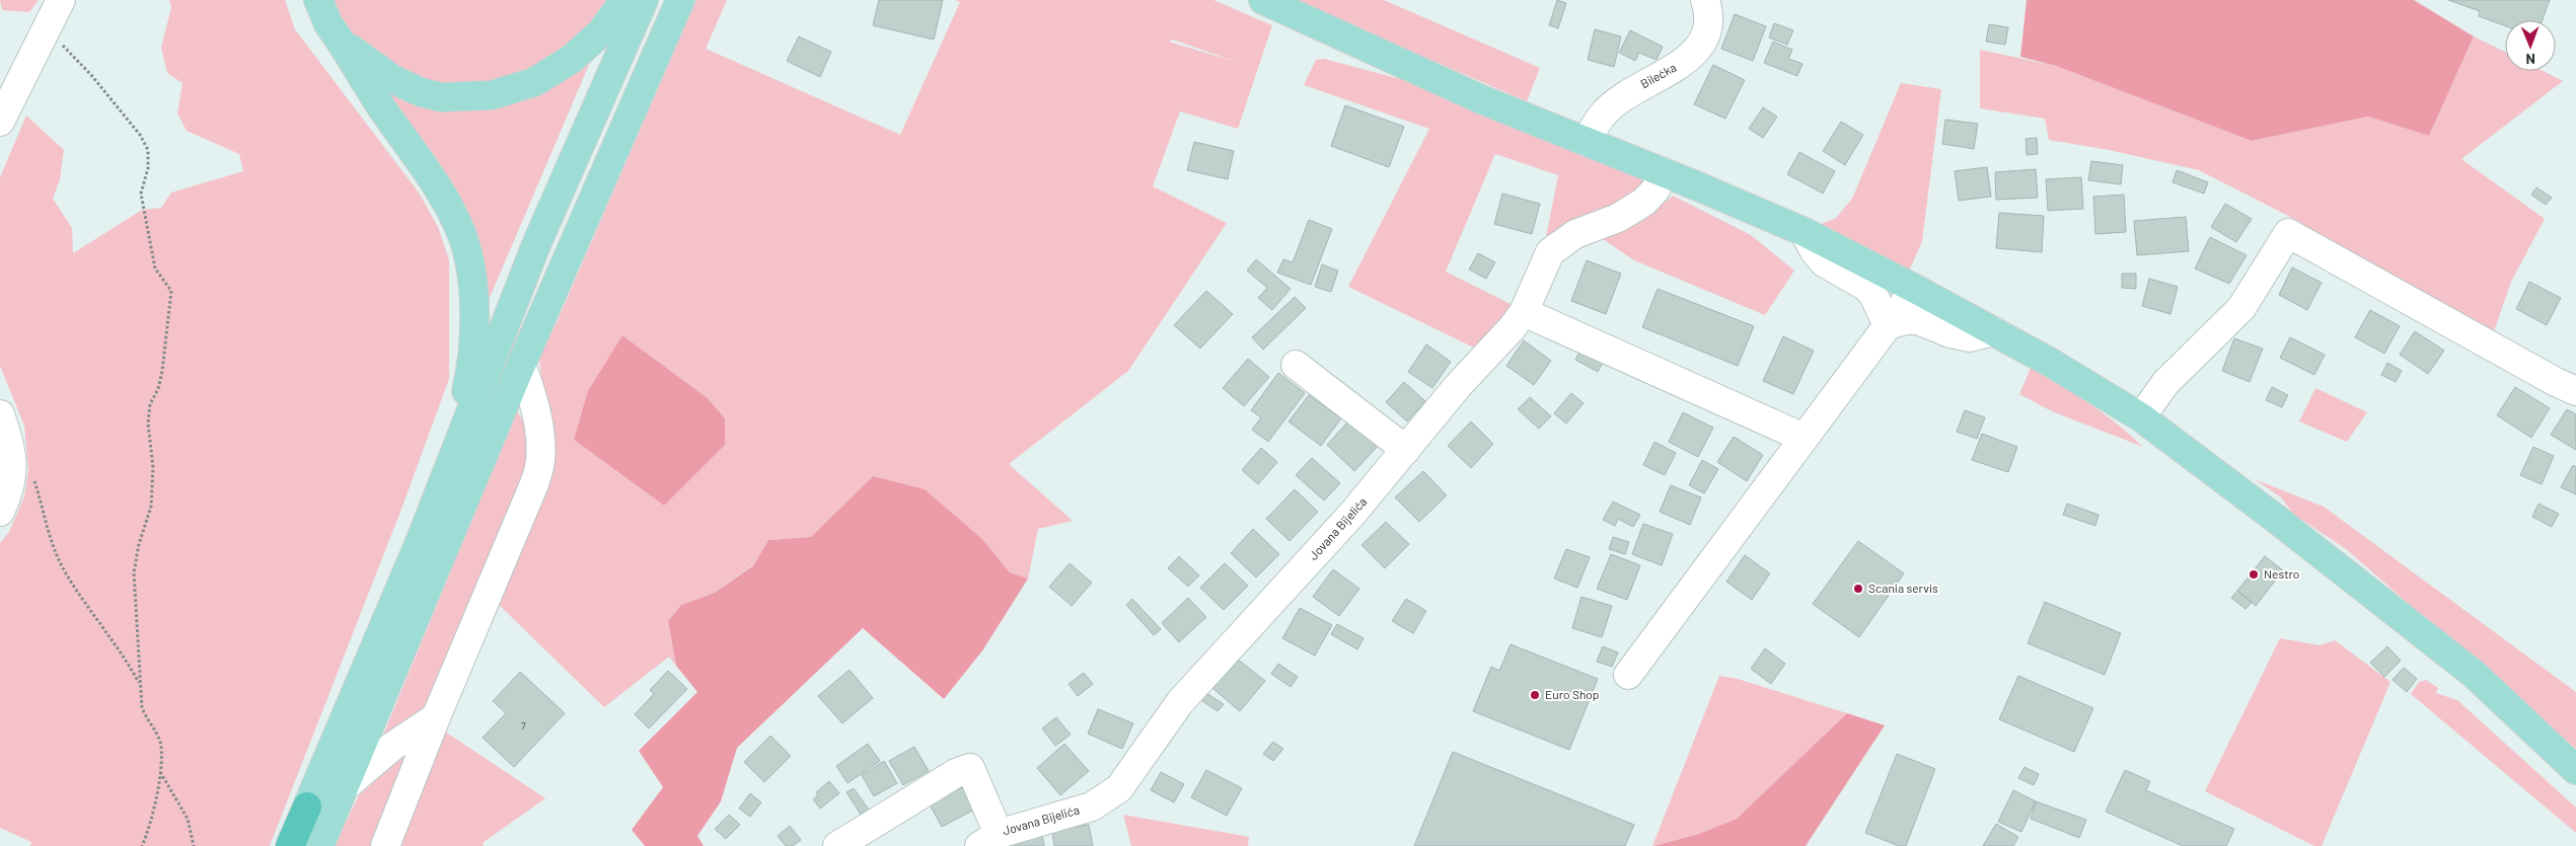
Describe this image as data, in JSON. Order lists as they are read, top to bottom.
{
  "streets": {
    "street": ["Bilećka", "Jovana Bijelića"]
  },
  "places": ["Nestro", "Scania servis", "Euro Shop"],
  "house_numbers": ["7"],
  "north": "bottom"
}
